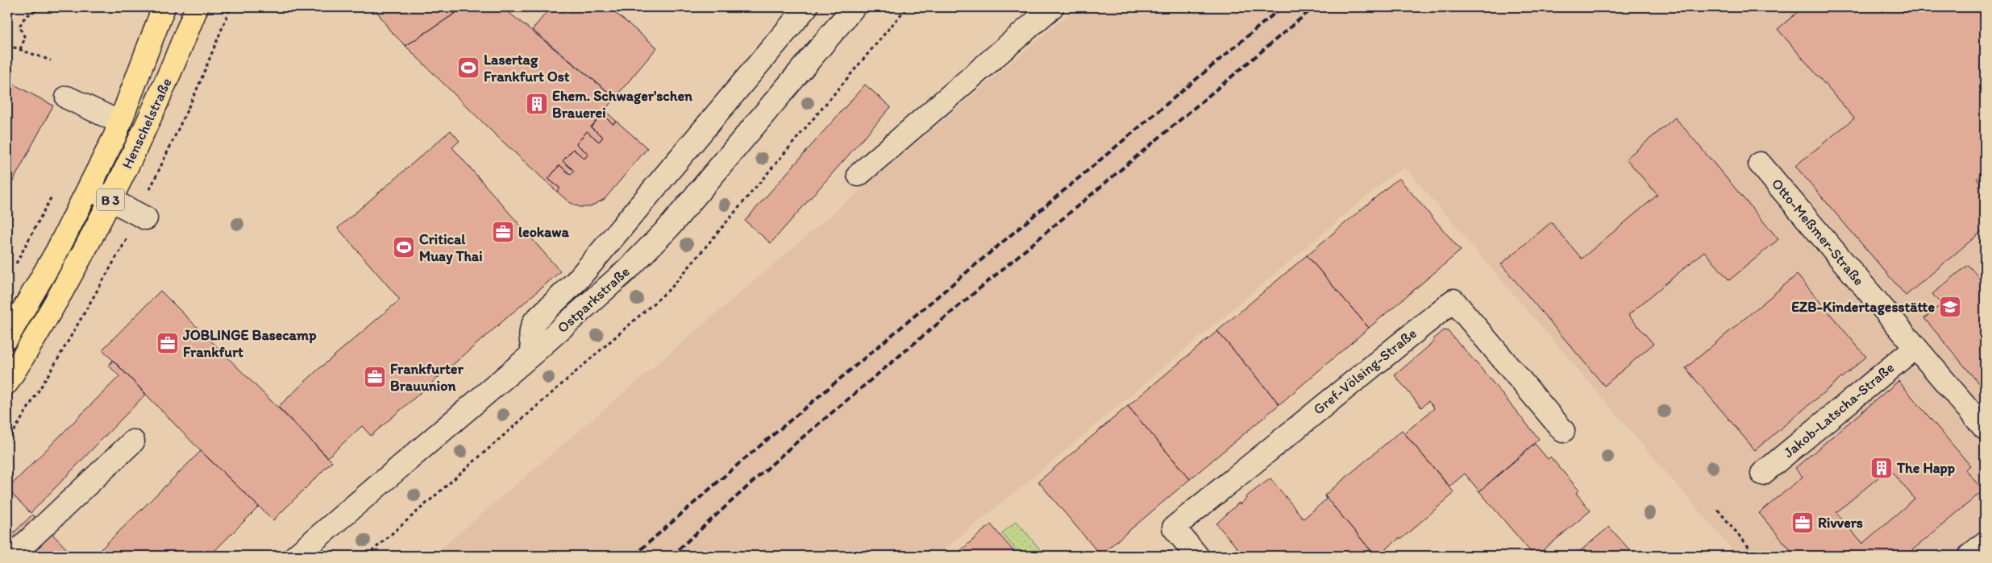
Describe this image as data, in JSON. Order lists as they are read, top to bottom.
{
  "streets": {
    "main road": ["Henschelstraße", "B 3"],
    "street": [
      "Otto-Meßmer-Straße",
      "Ostparkstraße",
      "Gref-Völsing-Straße",
      "Jakob-Latscha-Straße"
    ]
  },
  "crossings": [
    ["Otto-Meßmer-Straße", "Jakob-Latscha-Straße"]
  ],
  "places": {
    "sports": ["Lasertag Frankfurt Ost", "Critical Muay Thai"],
    "building": ["Ehem. Schwager'schen Brauerei", "The Happ"],
    "office": [
      "leokawa",
      "JOBLINGE Basecamp Frankfurt",
      "Frankfurter Brauunion",
      "Rivvers"
    ],
    "school or university": ["EZB-Kindertagesstätte"]
  }
}
